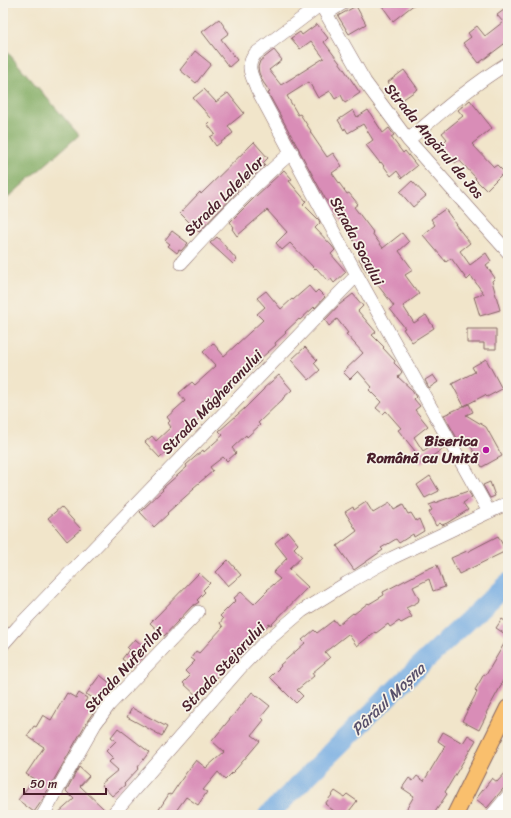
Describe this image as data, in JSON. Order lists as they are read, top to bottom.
{
  "streets": {
    "street": [
      "Strada Angărul de Jos",
      "Strada Lalelelor",
      "Strada Socului",
      "Strada Măgheranului",
      "Strada Stejarului",
      "Strada Nuferilor"
    ]
  },
  "crossings": [
    ["Strada Angărul de Jos", "Strada Socului"],
    ["Strada Lalelelor", "Strada Socului"],
    ["Strada Socului", "Strada Măgheranului"],
    ["Strada Socului", "Strada Stejarului"]
  ],
  "water": ["Pârâul Moșna"],
  "places": ["Biserica Română cu Unită"],
  "scale_bar": "50 m"
}
